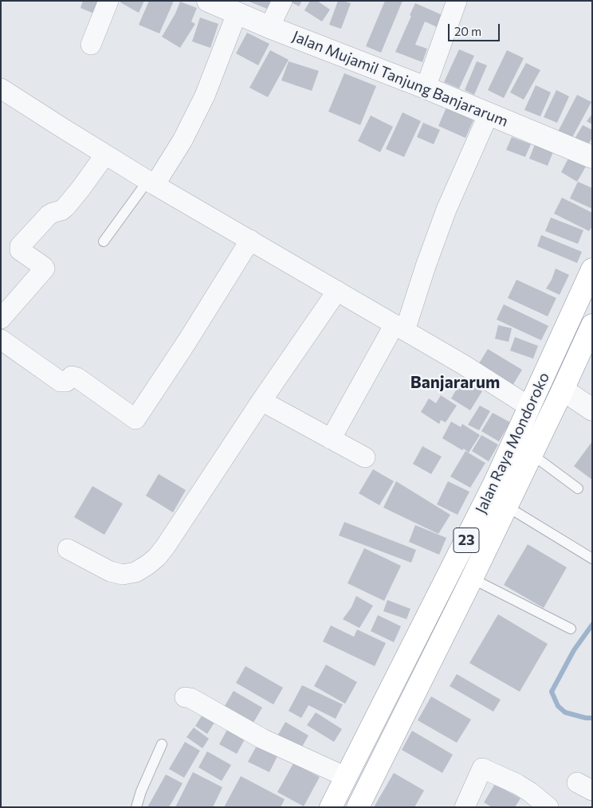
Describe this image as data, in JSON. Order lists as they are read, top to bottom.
{
  "streets": {
    "highway": ["Jalan Raya Mondoroko", "23"],
    "street": ["Jalan Mujamil Tanjung Banjararum"]
  },
  "districts": ["Banjararum"],
  "scale_bar": "20 m"
}
